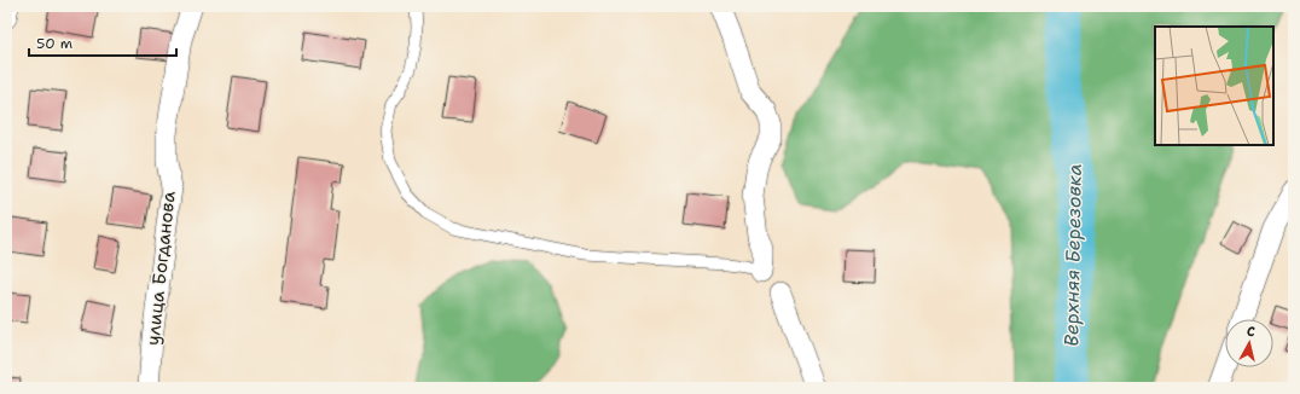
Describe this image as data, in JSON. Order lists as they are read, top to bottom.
{
  "streets": {
    "street": ["улица Богданова"]
  },
  "water": ["Верхняя Березовка"],
  "scale_bar": "50 m",
  "north": "top"
}
